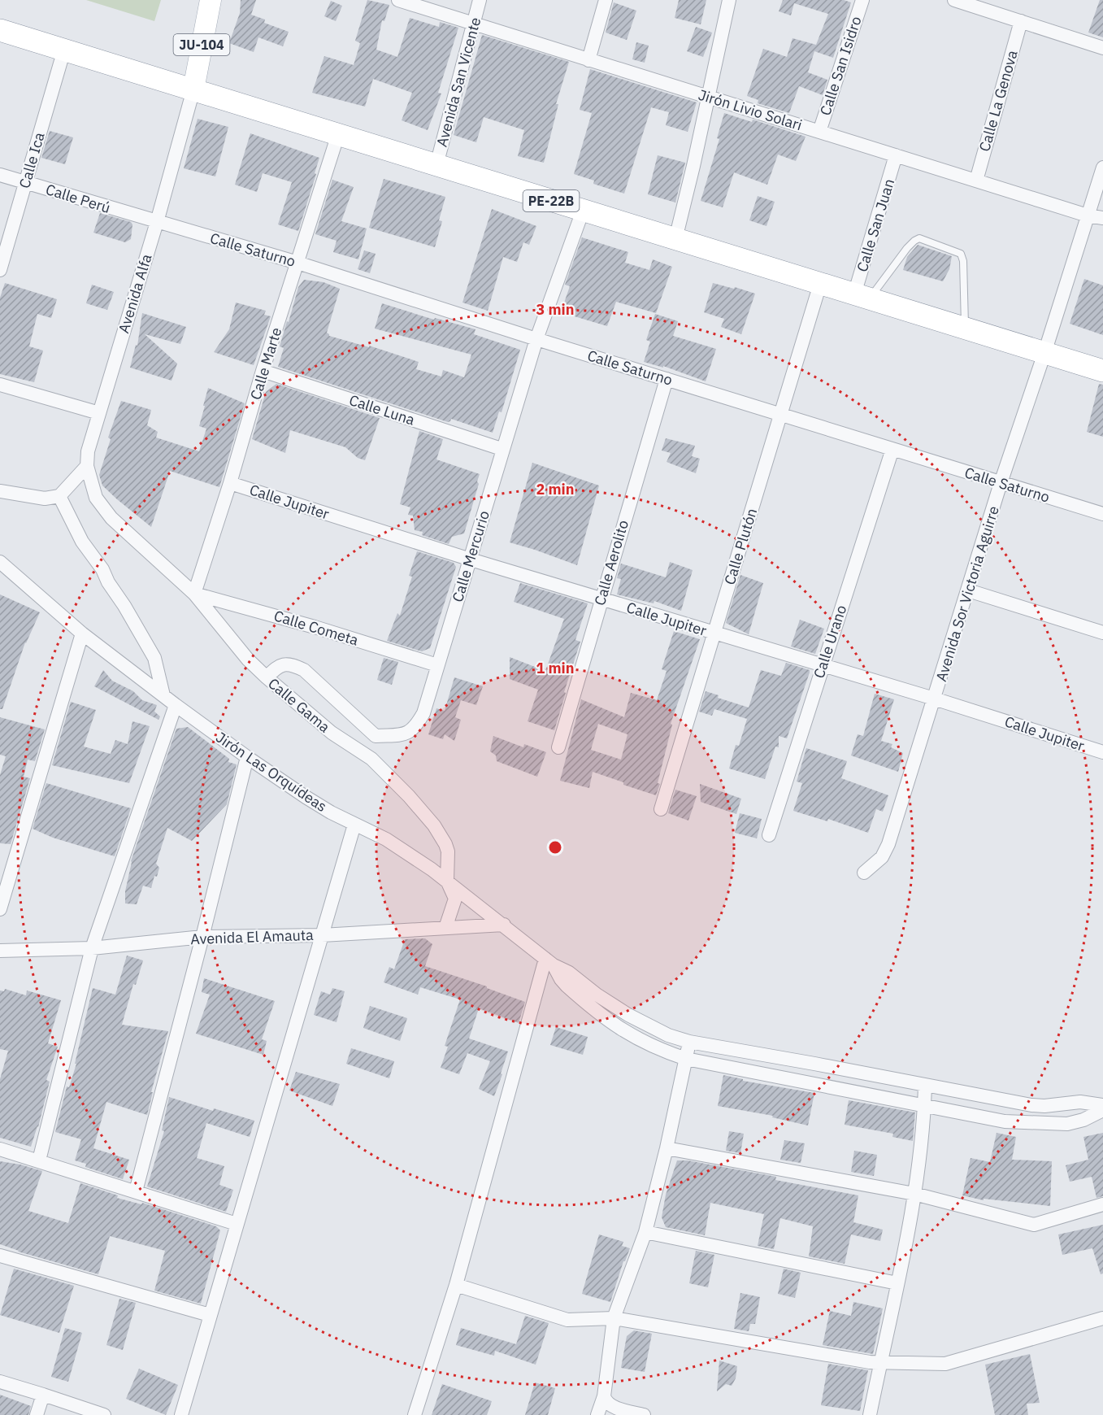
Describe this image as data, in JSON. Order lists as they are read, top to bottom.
{
  "streets": {
    "highway": ["PE-22B"],
    "main road": ["JU-104"],
    "street": [
      "Calle San Isidro",
      "Avenida San Vicente",
      "Calle La Genova",
      "Jirón Livio Solari",
      "Calle Ica",
      "Calle Perú",
      "Calle San Juan",
      "Calle Saturno",
      "Avenida Alfa",
      "Calle Marte",
      "Calle Luna",
      "Calle Jupiter",
      "Calle Plutón",
      "Calle Mercurio",
      "Calle Aerolito",
      "Avenida Sor Victoria Aguirre",
      "Calle Cometa",
      "Calle Urano",
      "Calle Gama",
      "Jirón Las Orquídeas",
      "Avenida El Amauta"
    ]
  },
  "crossings": [
    ["JU-104", "PE-22B"],
    ["JU-104", "Avenida Alfa"],
    ["Calle San Isidro", "Jirón Livio Solari"],
    ["Avenida San Vicente", "Jirón Livio Solari"],
    ["Avenida San Vicente", "PE-22B"],
    ["Calle La Genova", "Jirón Livio Solari"],
    ["Jirón Livio Solari", "Calle San Juan"],
    ["Jirón Livio Solari", "Avenida Sor Victoria Aguirre"],
    ["Calle Ica", "Calle Perú"],
    ["Calle Ica", "PE-22B"],
    ["Calle Perú", "Calle Saturno"],
    ["Calle Perú", "Avenida Alfa"],
    ["PE-22B", "Calle San Juan"],
    ["PE-22B", "Avenida Alfa"],
    ["PE-22B", "Calle Marte"],
    ["PE-22B", "Calle Plutón"],
    ["PE-22B", "Calle Mercurio"],
    ["PE-22B", "Avenida Sor Victoria Aguirre"],
    ["Calle Saturno", "Avenida Alfa"],
    ["Calle Saturno", "Calle Marte"],
    ["Calle Saturno", "Calle Plutón"],
    ["Calle Saturno", "Calle Mercurio"],
    ["Calle Saturno", "Calle Aerolito"],
    ["Calle Saturno", "Avenida Sor Victoria Aguirre"],
    ["Calle Saturno", "Calle Urano"],
    ["Avenida Alfa", "Calle Gama"],
    ["Calle Marte", "Calle Luna"],
    ["Calle Marte", "Calle Jupiter"],
    ["Calle Marte", "Calle Cometa"],
    ["Calle Marte", "Calle Gama"],
    ["Calle Luna", "Calle Mercurio"],
    ["Calle Jupiter", "Calle Plutón"],
    ["Calle Jupiter", "Calle Mercurio"],
    ["Calle Jupiter", "Calle Aerolito"],
    ["Calle Jupiter", "Avenida Sor Victoria Aguirre"],
    ["Calle Jupiter", "Calle Urano"],
    ["Calle Mercurio", "Calle Cometa"],
    ["Calle Mercurio", "Calle Gama"],
    ["Calle Cometa", "Calle Gama"],
    ["Calle Gama", "Jirón Las Orquídeas"],
    ["Calle Gama", "Avenida El Amauta"],
    ["Jirón Las Orquídeas", "Avenida El Amauta"]
  ],
  "rings": ["3 min", "2 min", "1 min"]
}
